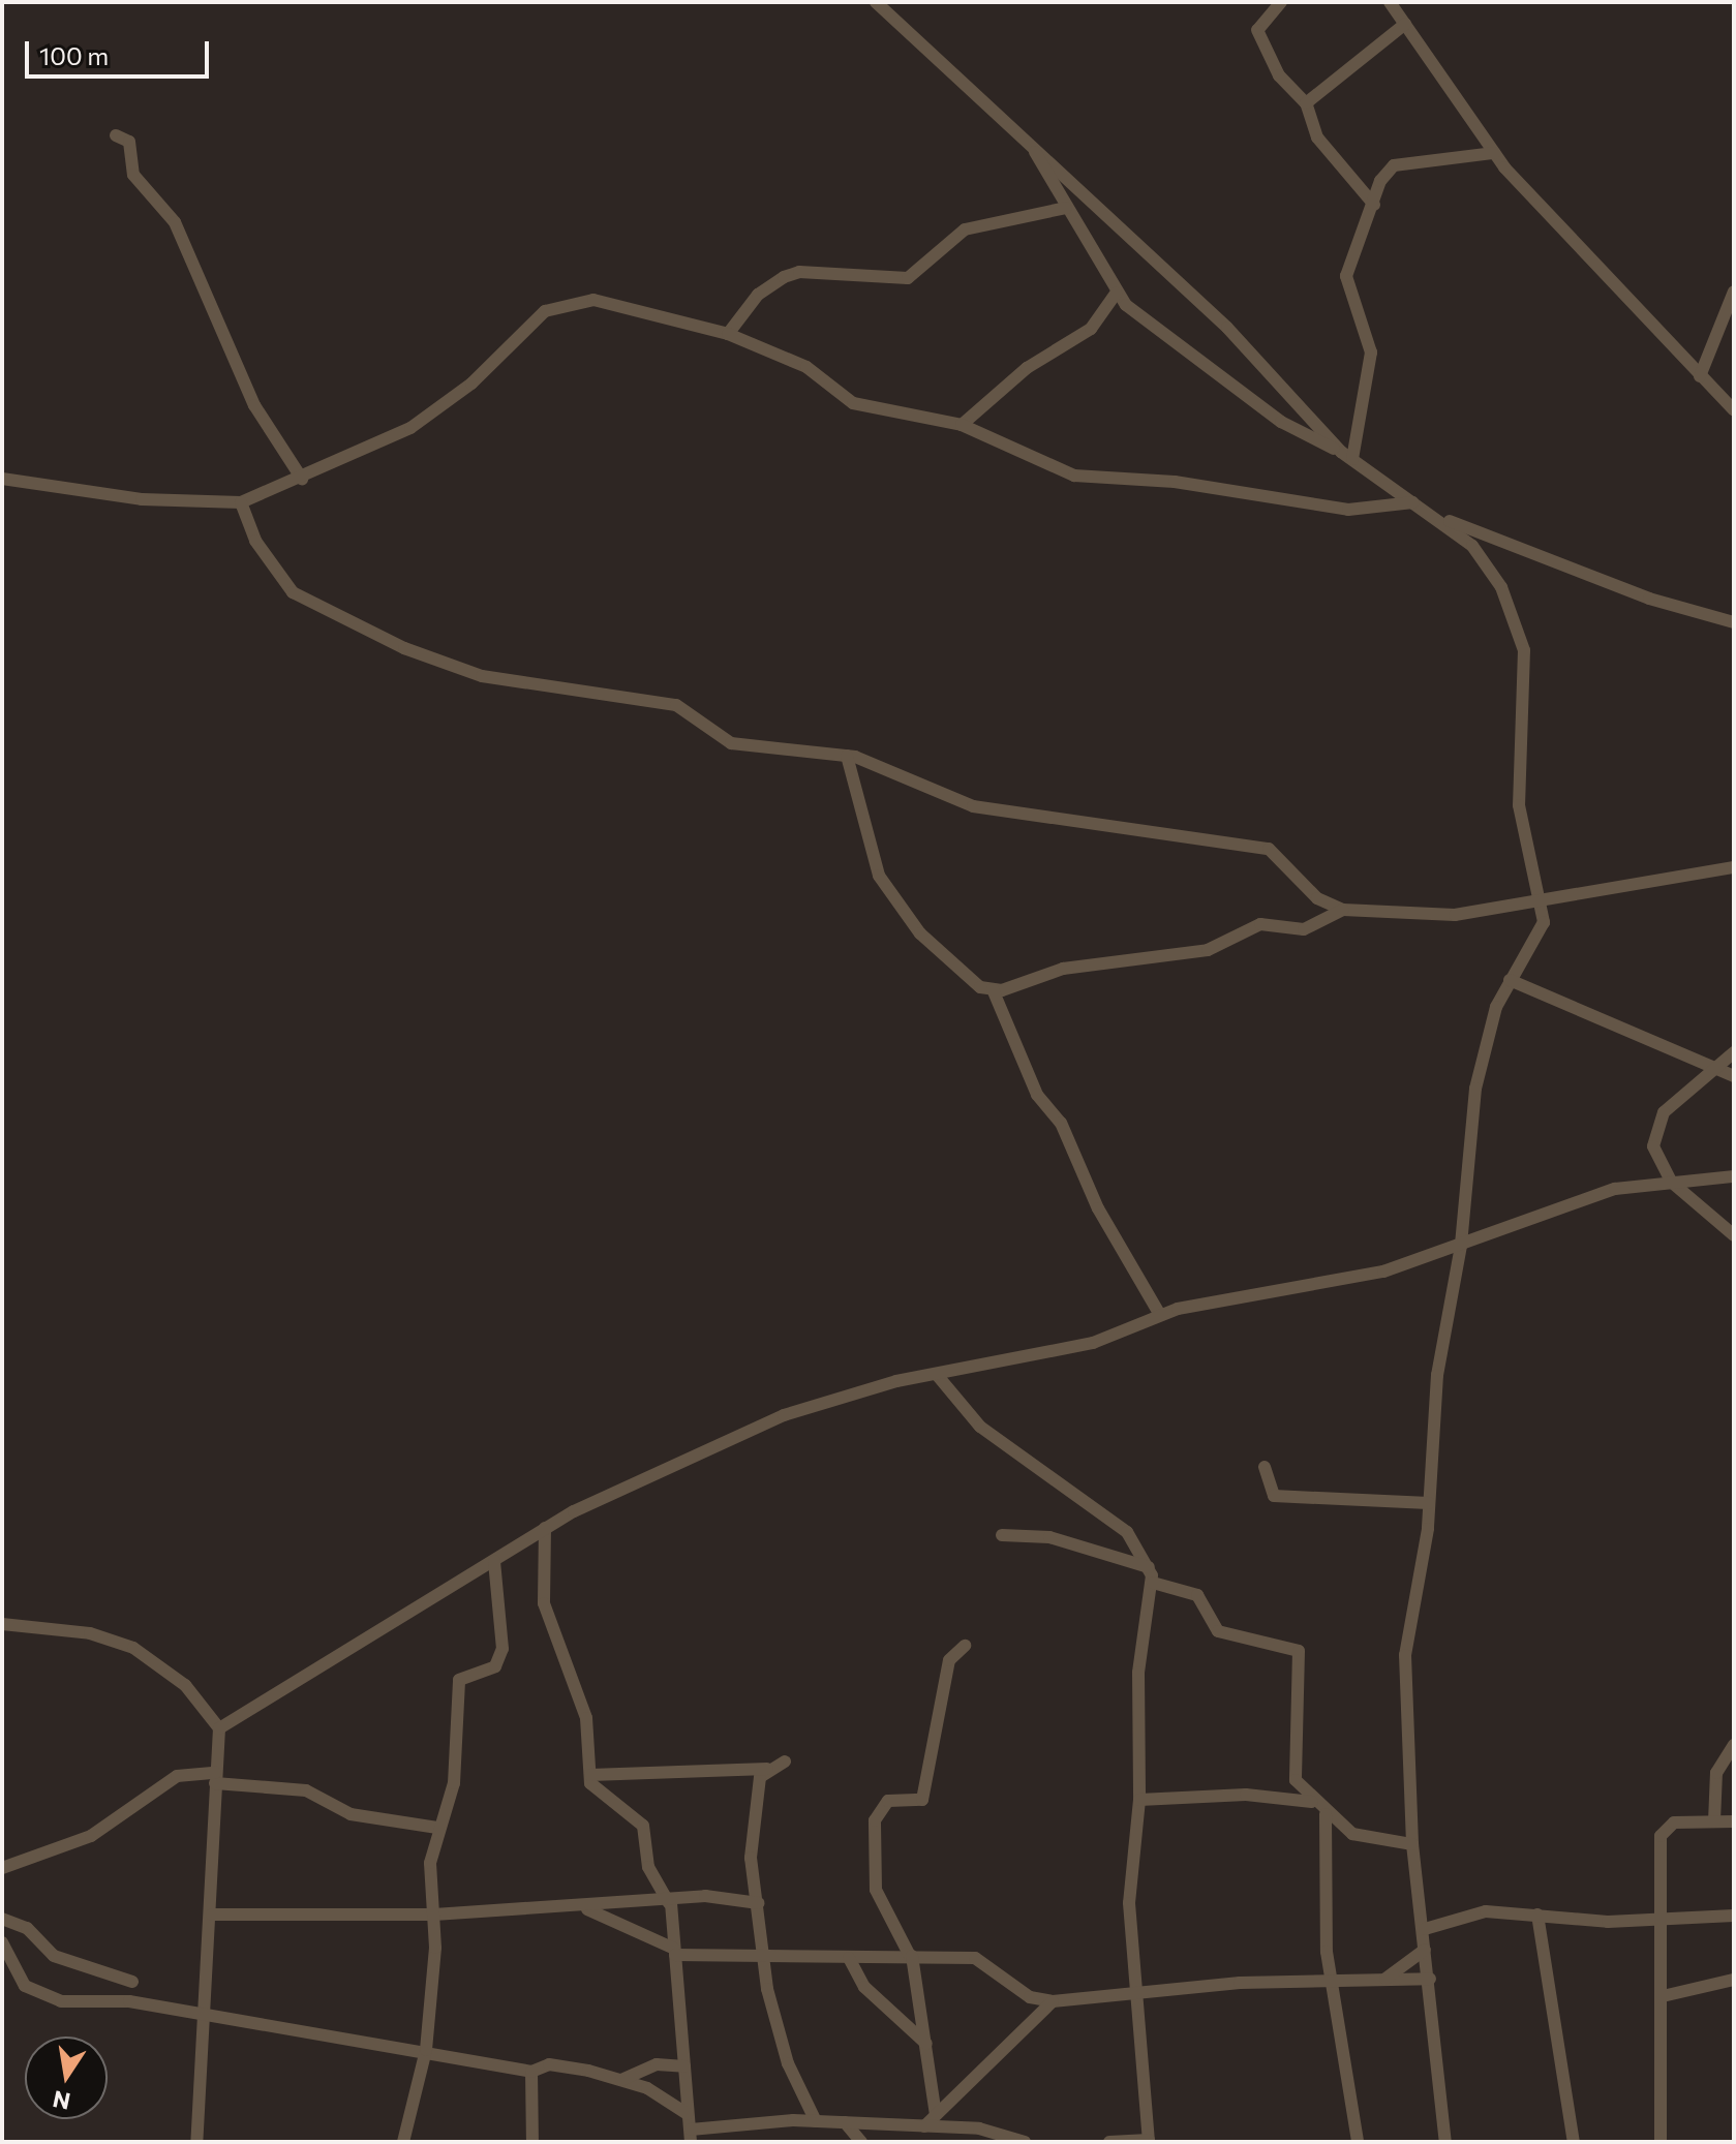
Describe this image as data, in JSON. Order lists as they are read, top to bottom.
{
  "scale_bar": "100 m",
  "north": "bottom"
}
